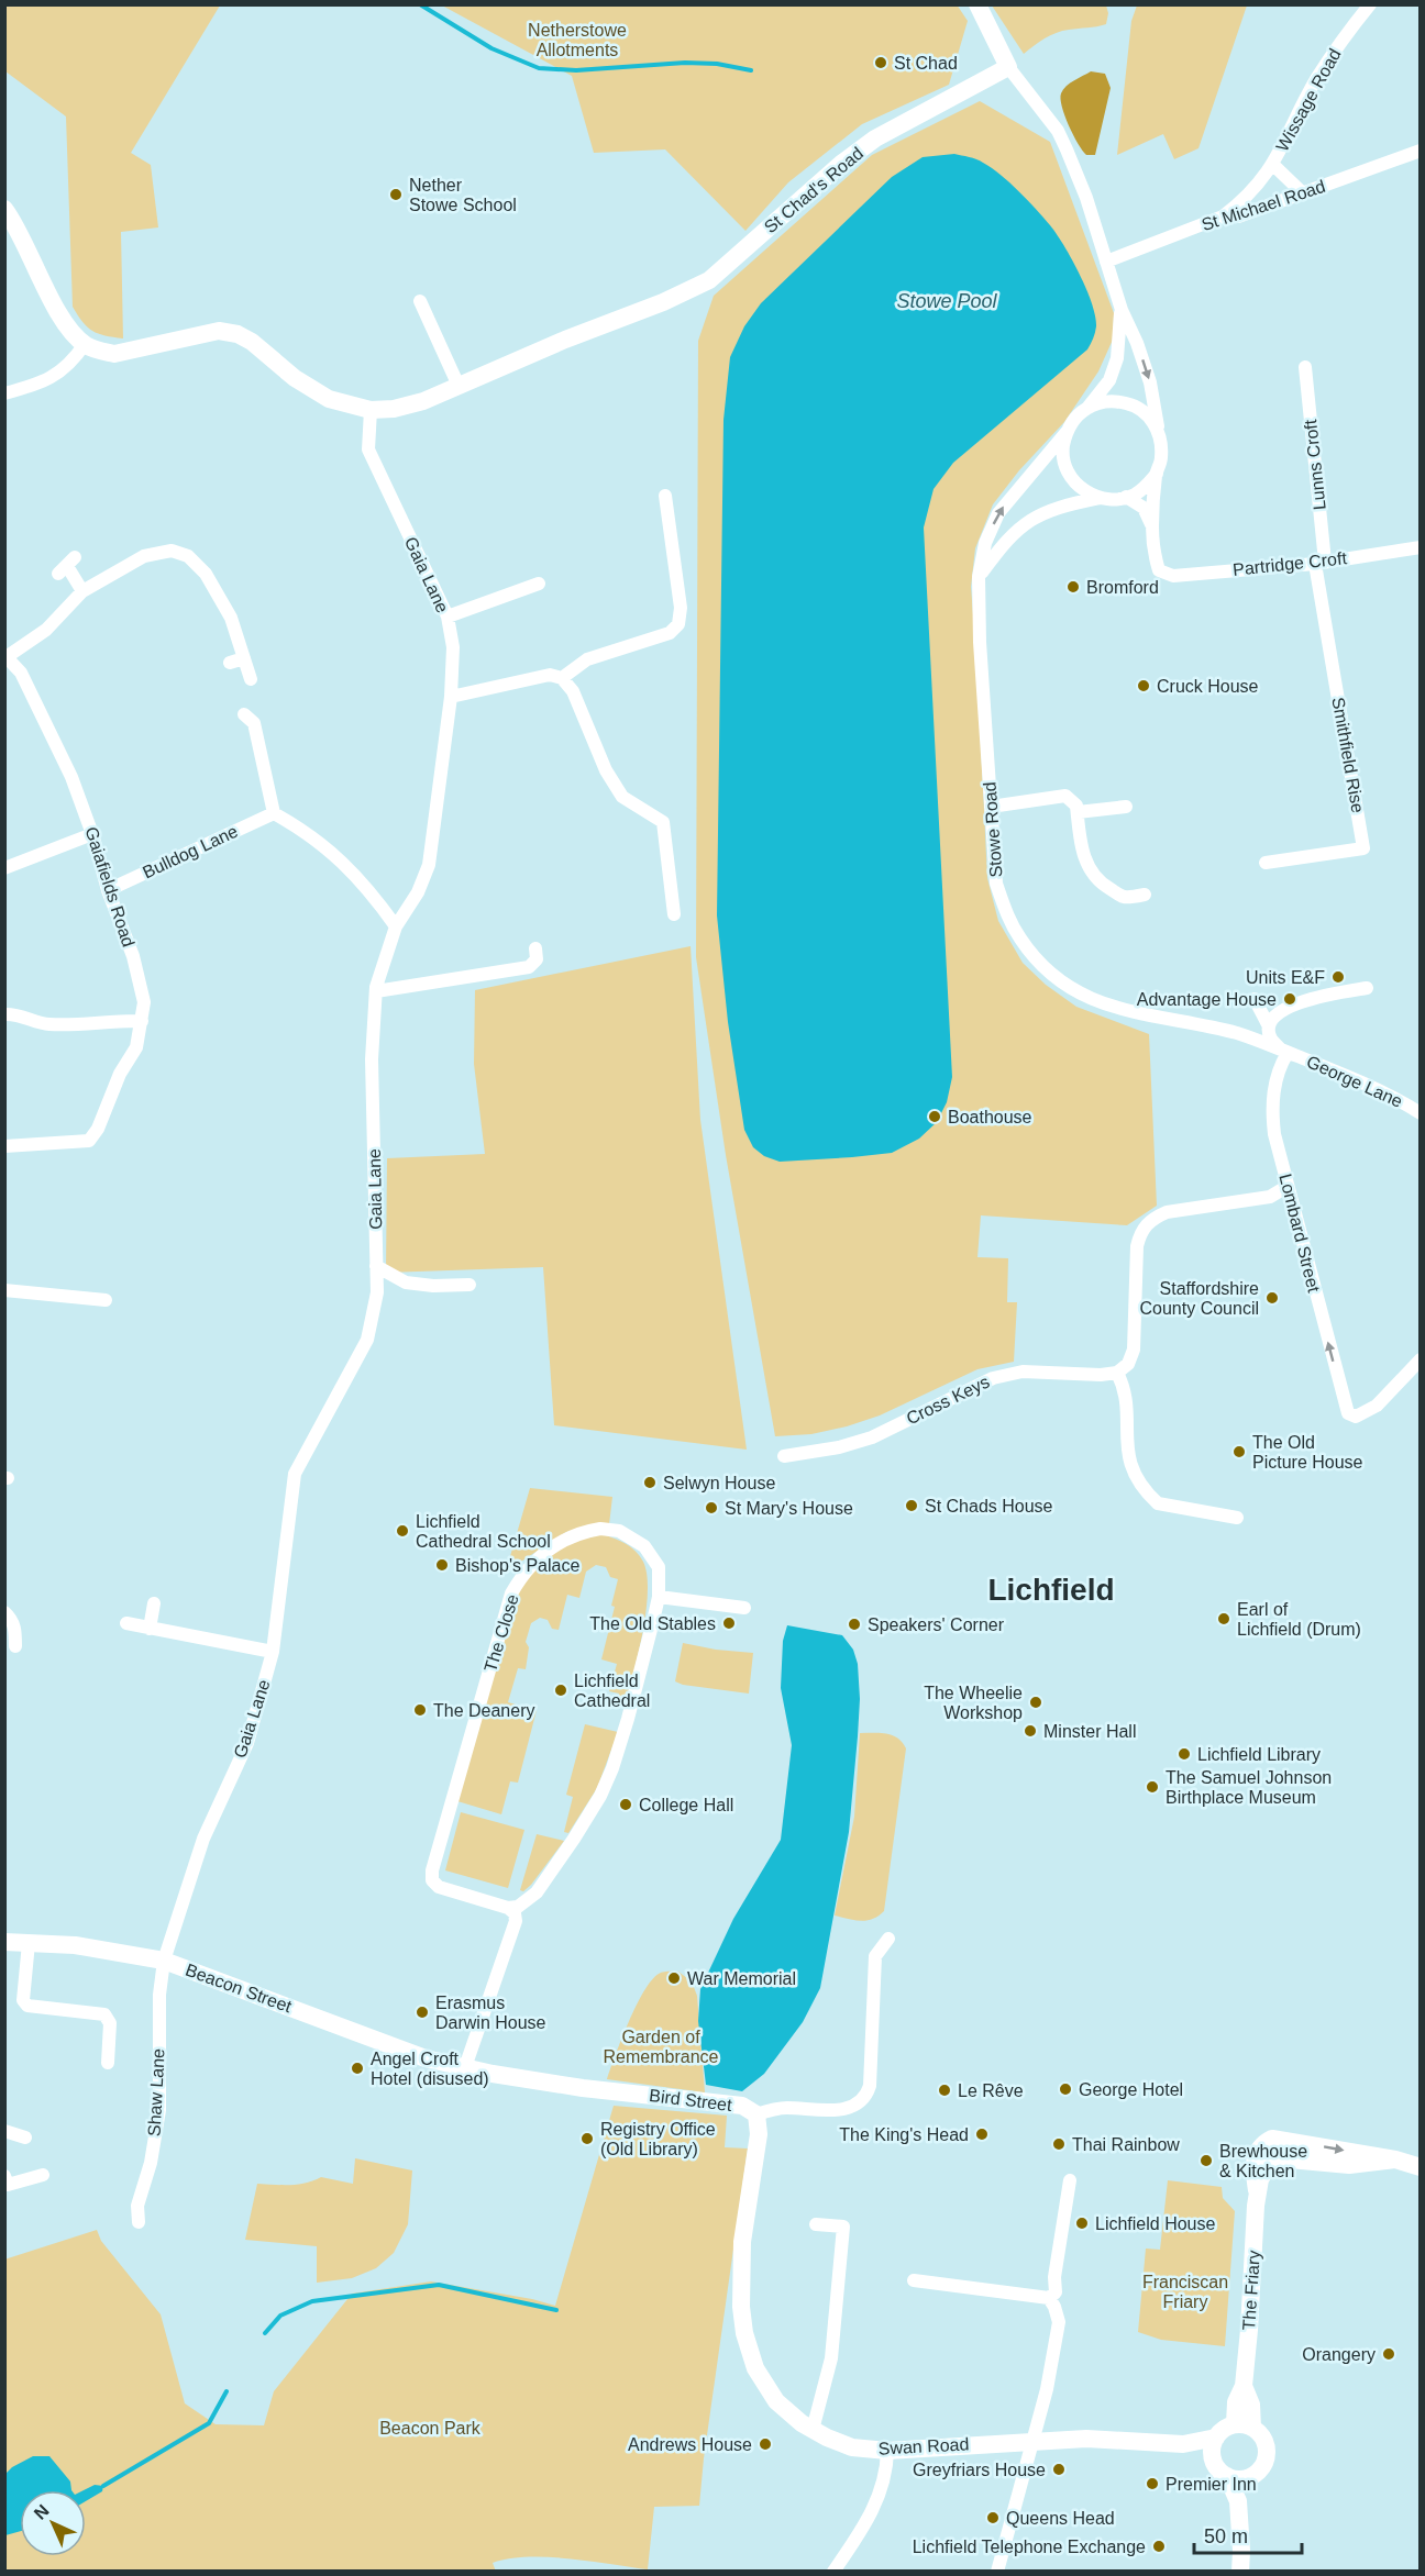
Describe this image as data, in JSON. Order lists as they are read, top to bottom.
{
  "streets": {
    "street": [
      "Wissage Road",
      "St Chad's Road",
      "St Michael Road",
      "Lunns Croft",
      "Partridge Croft",
      "Gaia Lane",
      "Smithfield Rise",
      "Stowe Road",
      "Bulldog Lane",
      "Gaiafields Road",
      "George Lane",
      "Lombard Street",
      "Cross Keys",
      "The Close",
      "Beacon Street",
      "Shaw Lane",
      "Bird Street",
      "The Friary",
      "Swan Road"
    ]
  },
  "crossings": [
    ["Wissage Road", "St Michael Road"],
    ["St Chad's Road", "Gaia Lane"],
    ["Lunns Croft", "Partridge Croft"],
    ["Lunns Croft", "Smithfield Rise"],
    ["Partridge Croft", "Smithfield Rise"],
    ["Gaia Lane", "Beacon Street"],
    ["Gaia Lane", "Shaw Lane"],
    ["Stowe Road", "George Lane"],
    ["Stowe Road", "Lombard Street"],
    ["Bulldog Lane", "Gaiafields Road"],
    ["George Lane", "Lombard Street"],
    ["Beacon Street", "Shaw Lane"],
    ["Beacon Street", "Bird Street"],
    ["Bird Street", "Swan Road"],
    ["The Friary", "Swan Road"]
  ],
  "districts": ["Lichfield"],
  "water": ["Stowe Pool"],
  "parks": [
    "Netherstowe Allotments",
    "Garden of Remembrance",
    "Franciscan Friary",
    "Beacon Park"
  ],
  "places": [
    "St Chad",
    "Nether Stowe School",
    "Bromford",
    "Cruck House",
    "Units E&F",
    "Advantage House",
    "Boathouse",
    "Staffordshire County Council",
    "The Old Picture House",
    "Selwyn House",
    "St Chads House",
    "St Mary's House",
    "Lichfield Cathedral School",
    "Bishop's Palace",
    "Earl of Lichfield (Drum)",
    "The Old Stables",
    "Speakers' Corner",
    "Lichfield Cathedral",
    "The Wheelie Workshop",
    "The Deanery",
    "Minster Hall",
    "Lichfield Library",
    "The Samuel Johnson Birthplace Museum",
    "College Hall",
    "War Memorial",
    "Erasmus Darwin House",
    "Angel Croft Hotel (disused)",
    "George Hotel",
    "Le Rêve",
    "The King's Head",
    "Registry Office (Old Library)",
    "Thai Rainbow",
    "Brewhouse & Kitchen",
    "Lichfield House",
    "Orangery",
    "Andrews House",
    "Greyfriars House",
    "Premier Inn",
    "Queens Head",
    "Lichfield Telephone Exchange"
  ],
  "scale_bar": "50 m",
  "north": "top left"
}
